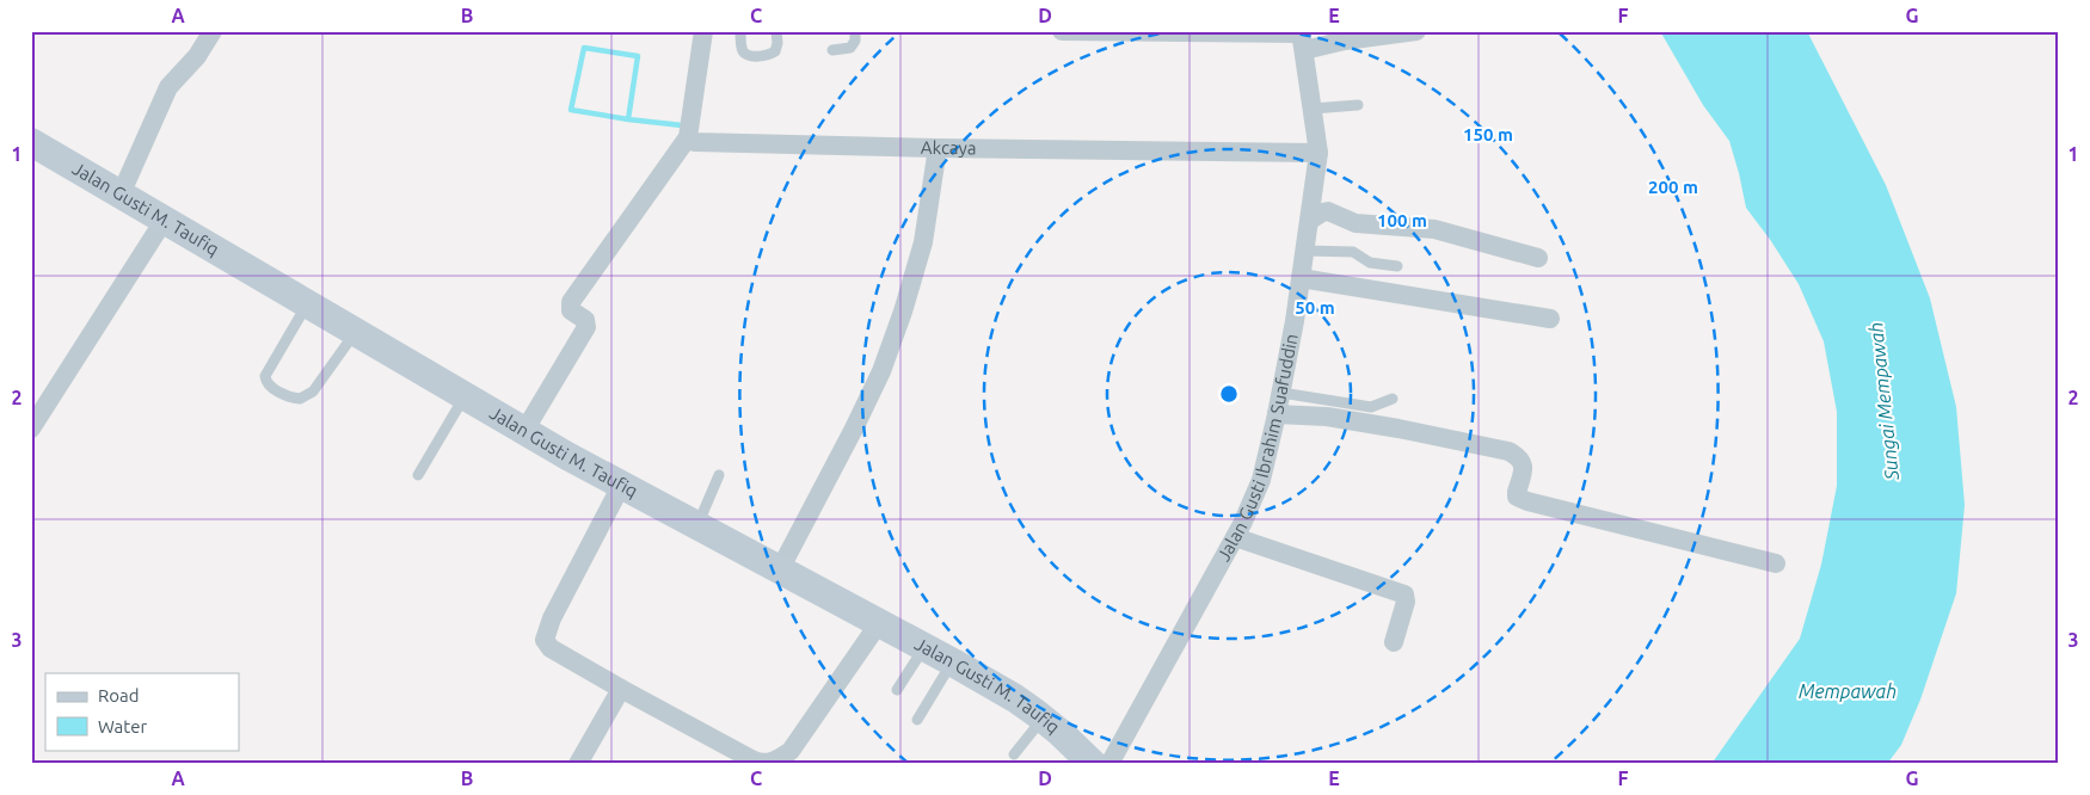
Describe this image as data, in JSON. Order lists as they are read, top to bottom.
{
  "streets": {
    "main road": ["Jalan Gusti M. Taufiq"],
    "street": ["Akcaya", "Jalan Gusti Ibrahim Suafuddin"]
  },
  "crossings": [
    ["Akcaya", "Jalan Gusti Ibrahim Suafuddin"]
  ],
  "water": ["Sungai Mempawah", "Mempawah"],
  "legend": ["Road", "Water"],
  "grid": {
    "columns": [
      "A",
      "B",
      "C",
      "D",
      "E",
      "F",
      "G"
    ],
    "rows": ["1", "2", "3"]
  },
  "rings": [
    "150 m",
    "200 m",
    "100 m",
    "50 m"
  ]
}
